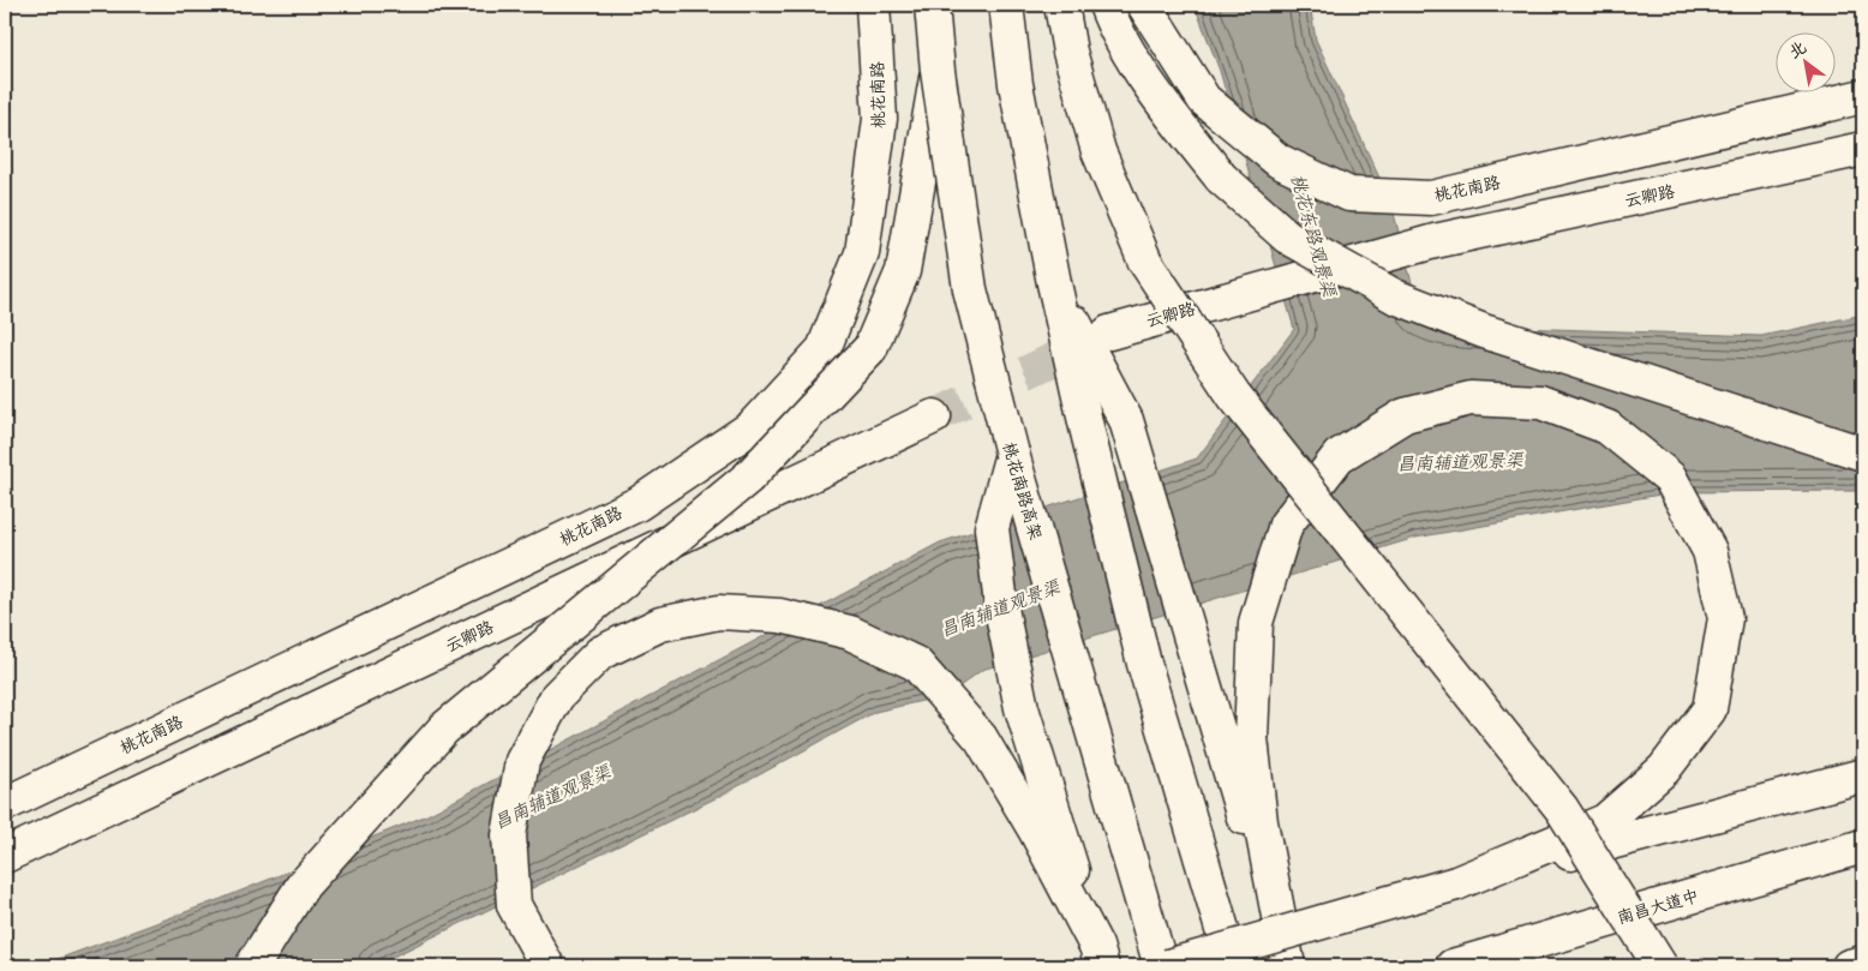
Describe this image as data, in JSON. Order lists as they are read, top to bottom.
{
  "streets": {
    "main road": [
      "桃花南路",
      "云卿路",
      "桃花南路高架",
      "南昌大道中"
    ]
  },
  "water": ["桃花东路观景渠", "昌南辅道观景渠"],
  "north": "top left"
}
